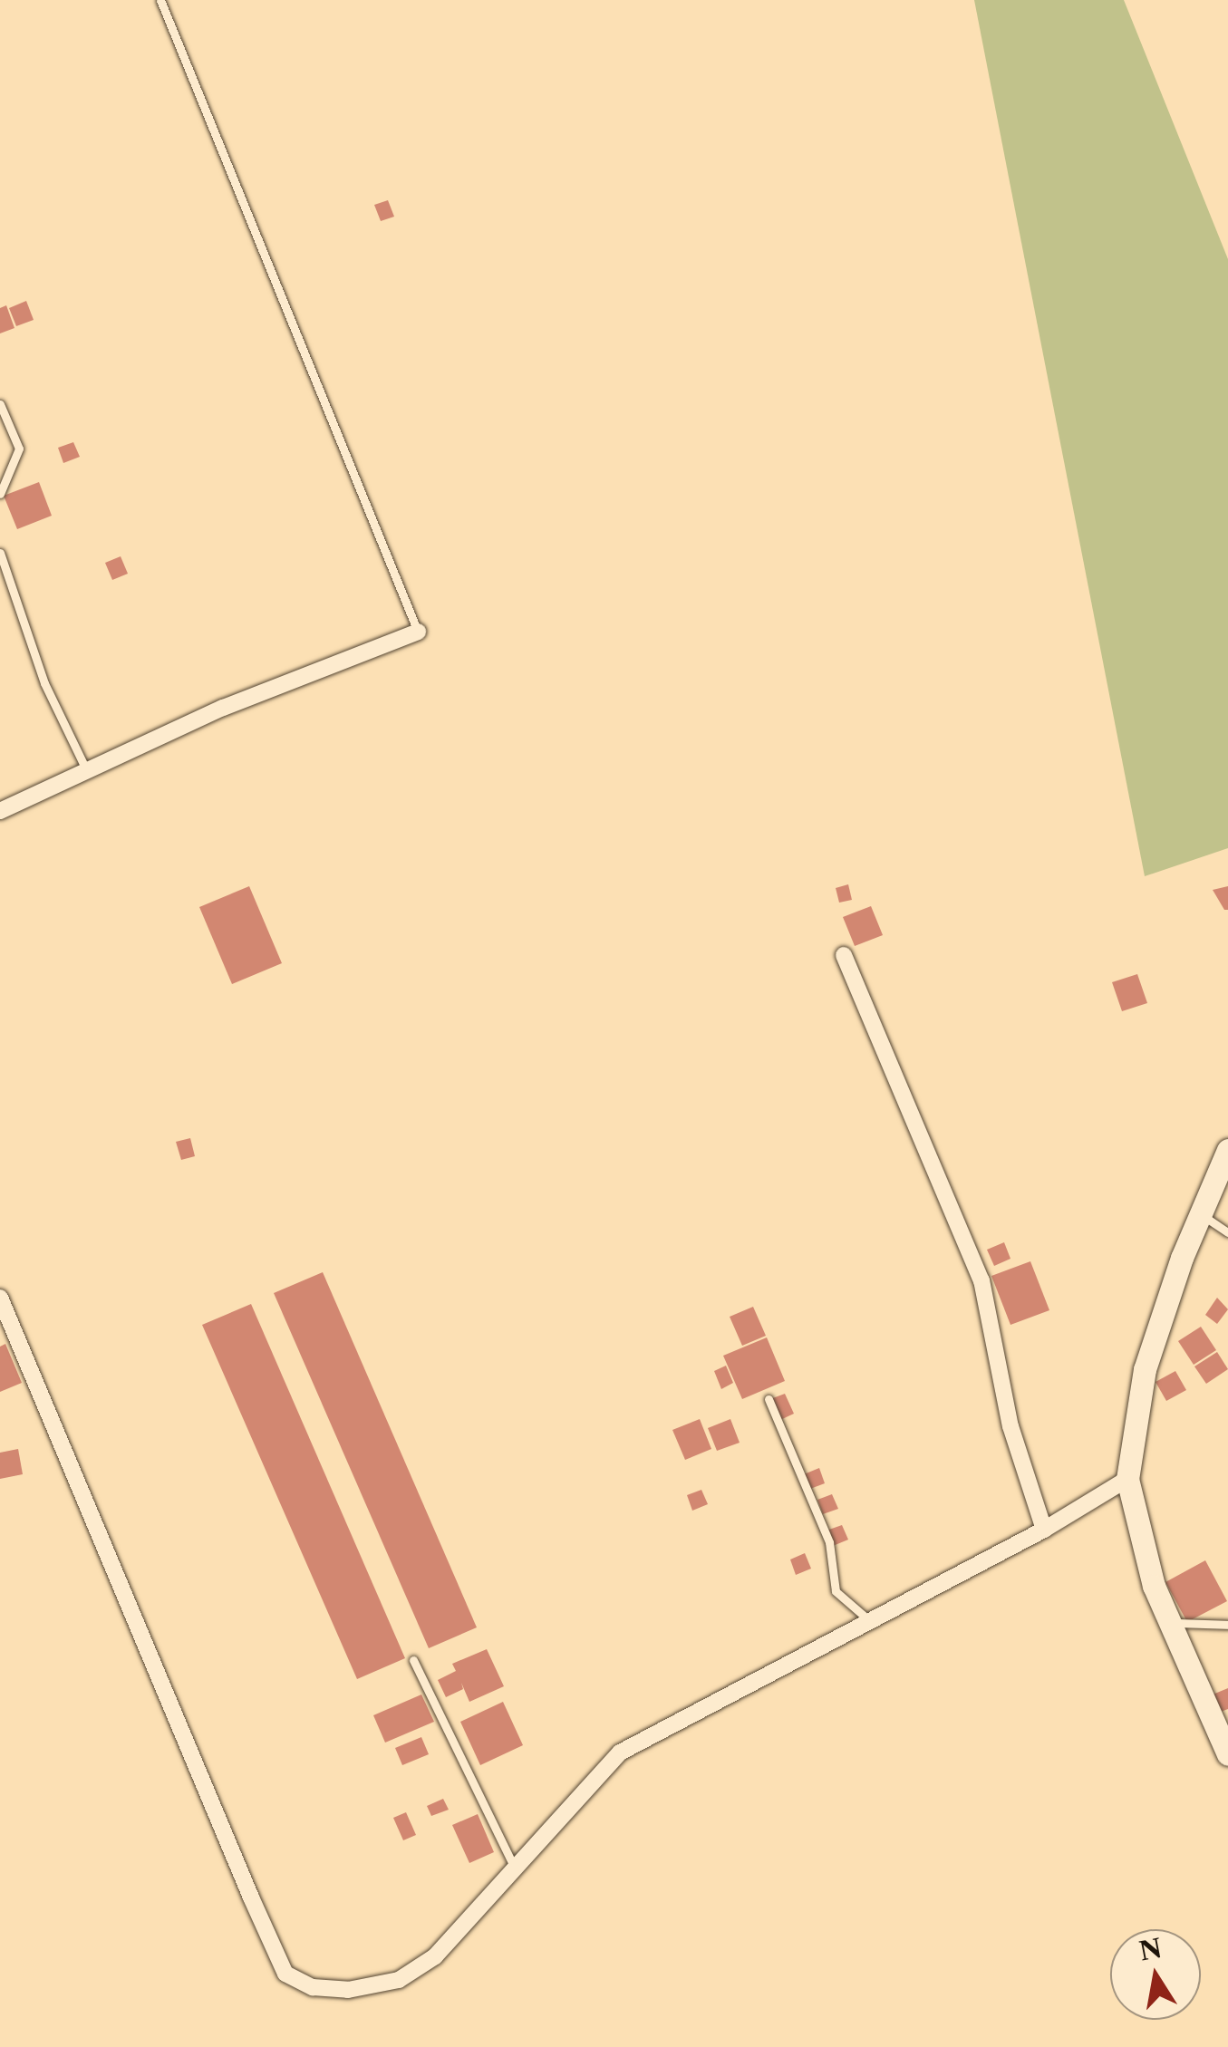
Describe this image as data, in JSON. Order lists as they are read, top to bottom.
{
  "north": "top"
}
